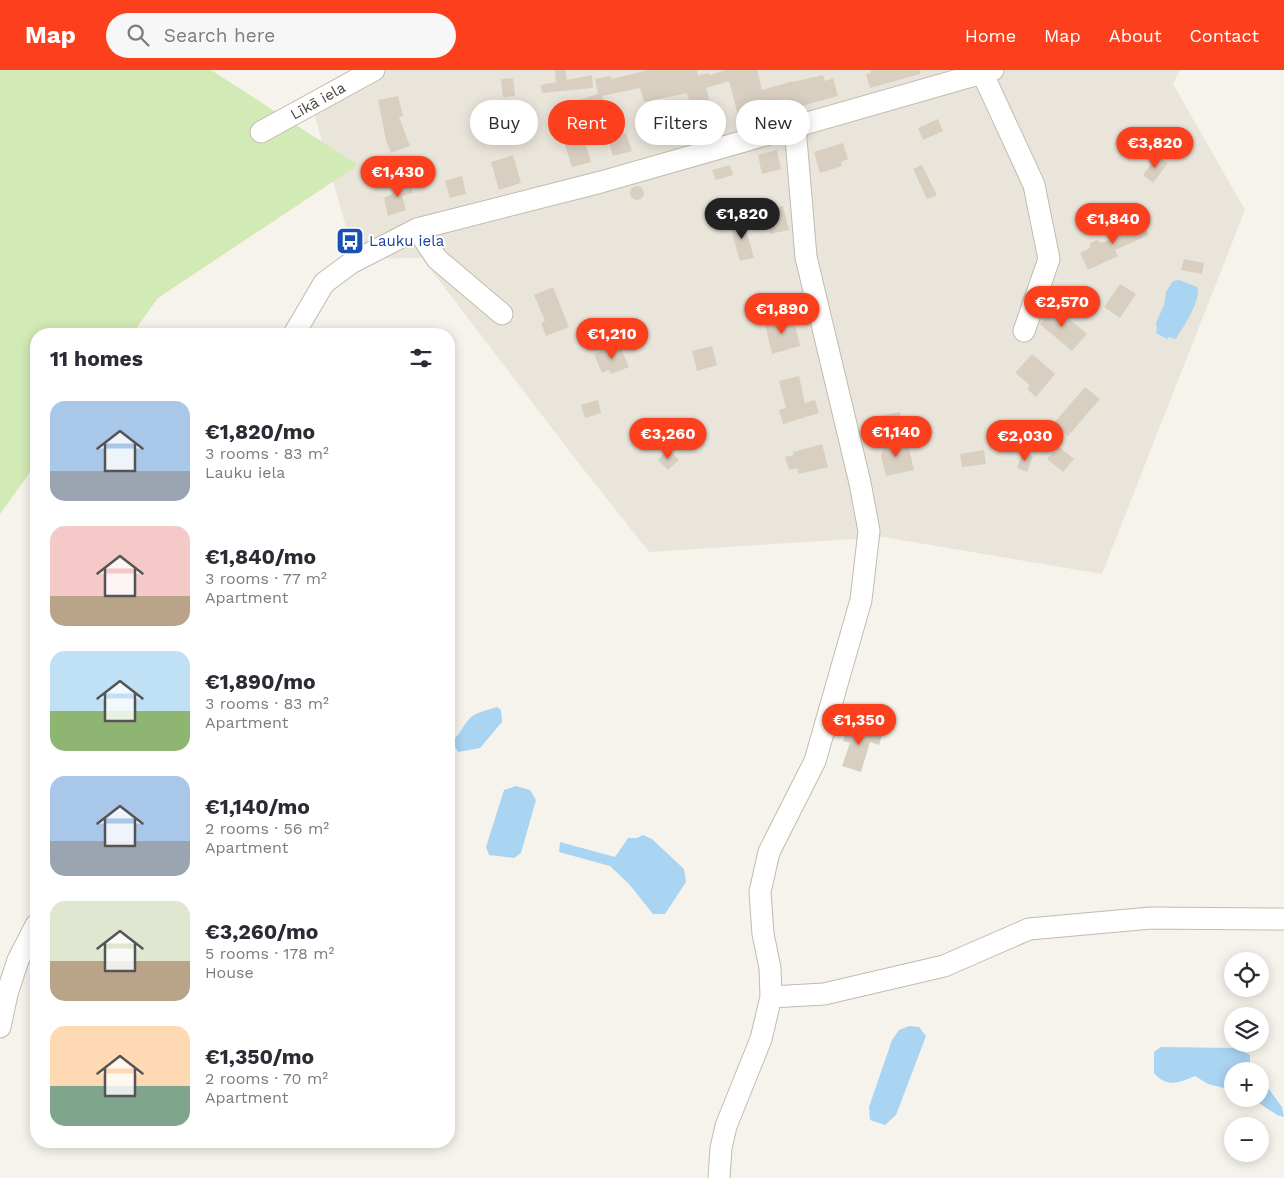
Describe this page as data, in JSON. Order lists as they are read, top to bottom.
{
  "streets": {
    "street": ["Līkā iela"]
  },
  "places": {
    "bus stop": ["Lauku iela"]
  },
  "page": {
    "header": "Map",
    "search": "Search here",
    "nav": [
      "Home",
      "Map",
      "About",
      "Contact"
    ],
    "chip": [
      "Buy",
      "Rent",
      "Filters",
      "New"
    ],
    "price": [
      "€3,820",
      "€1,430",
      "€1,820",
      "€1,840",
      "€2,570",
      "€1,890",
      "€1,210",
      "€1,140",
      "€3,260",
      "€2,030",
      "€1,350"
    ],
    "heading": "11 homes",
    "list": [
      {
        "name": "€1,820/mo",
        "note": "3 rooms · 83 m² · Lauku iela"
      },
      {
        "name": "€1,840/mo",
        "note": "3 rooms · 77 m² · Apartment"
      },
      {
        "name": "€1,890/mo",
        "note": "3 rooms · 83 m² · Apartment"
      },
      {
        "name": "€1,140/mo",
        "note": "2 rooms · 56 m² · Apartment"
      },
      {
        "name": "€3,260/mo",
        "note": "5 rooms · 178 m² · House"
      },
      {
        "name": "€1,350/mo",
        "note": "2 rooms · 70 m² · Apartment"
      }
    ],
    "map_buttons": ["+", "−"]
  }
}
